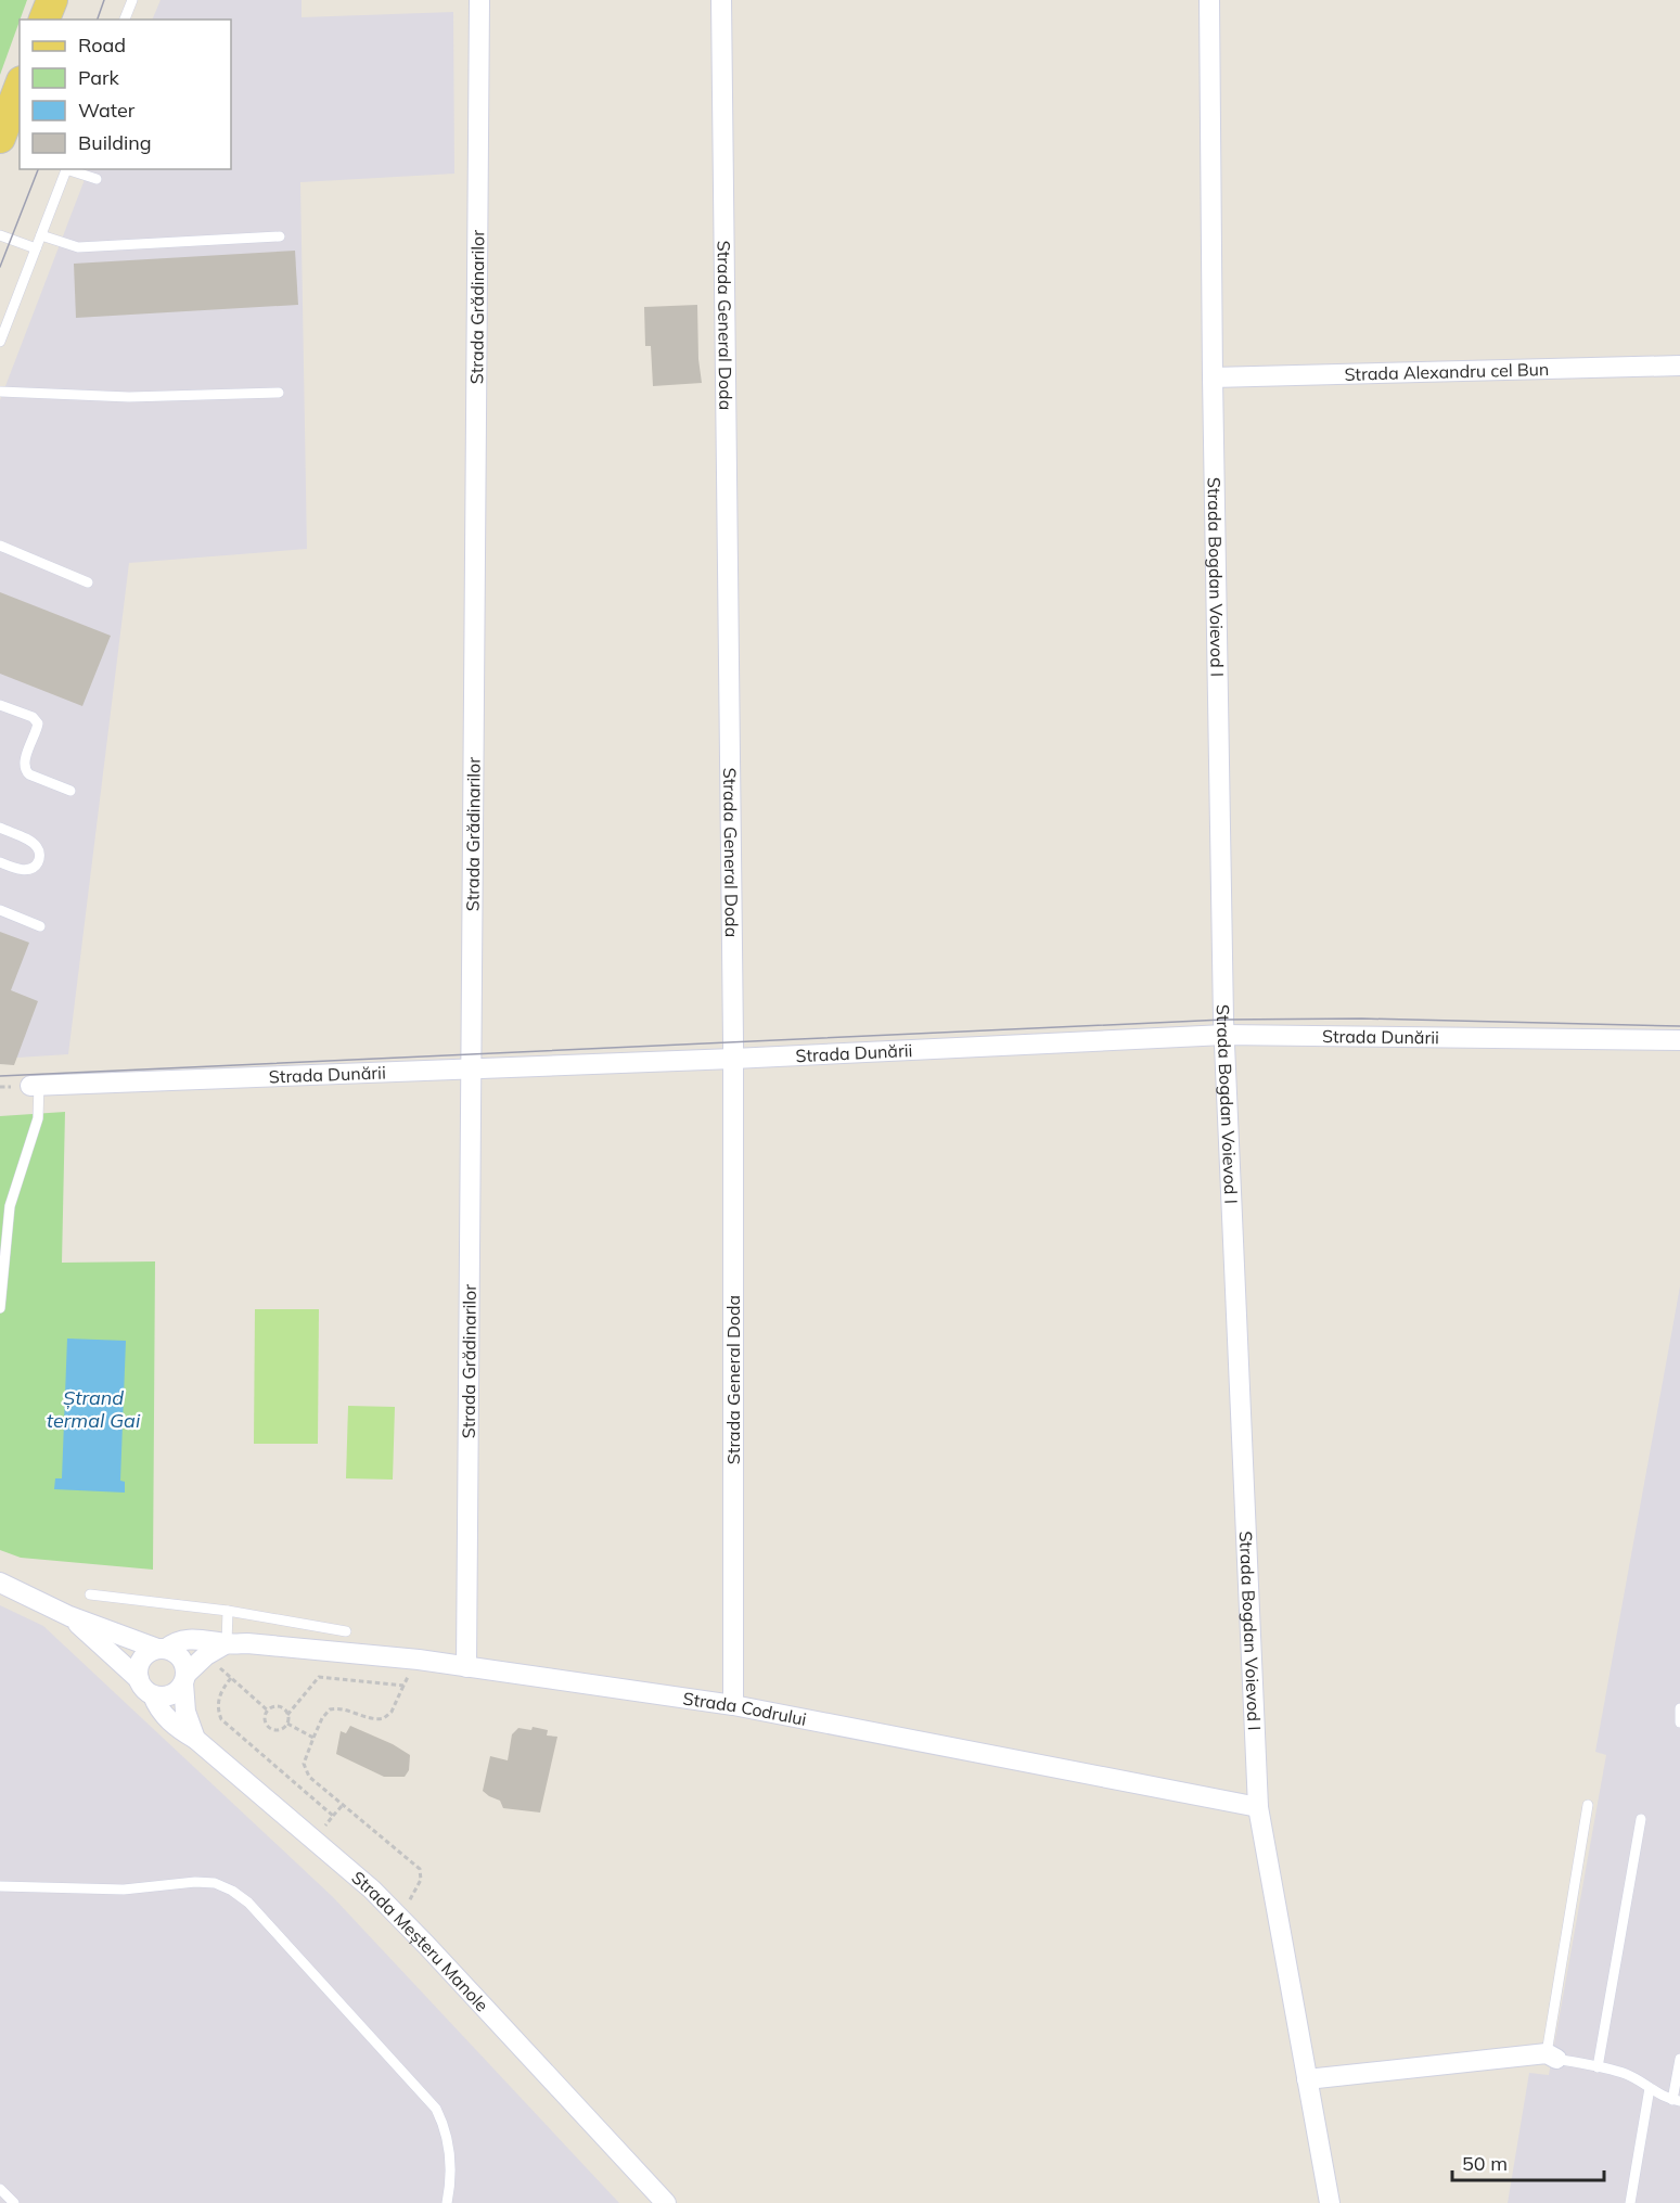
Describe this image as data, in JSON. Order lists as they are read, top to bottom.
{
  "streets": {
    "street": [
      "Strada Grădinarilor",
      "Strada General Doda",
      "Strada Alexandru cel Bun",
      "Strada Bogdan Voievod I",
      "Strada Dunării",
      "Strada Codrului",
      "Strada Meșteru Manole"
    ]
  },
  "crossings": [
    ["Strada Grădinarilor", "Strada Dunării"],
    ["Strada Grădinarilor", "Strada Codrului"],
    ["Strada General Doda", "Strada Dunării"],
    ["Strada General Doda", "Strada Codrului"],
    ["Strada Alexandru cel Bun", "Strada Bogdan Voievod I"],
    ["Strada Bogdan Voievod I", "Strada Dunării"],
    ["Strada Bogdan Voievod I", "Strada Codrului"],
    ["Strada Codrului", "Strada Meșteru Manole"]
  ],
  "water": ["Ștrand termal Gai"],
  "legend": [
    "Road",
    "Park",
    "Water",
    "Building"
  ],
  "scale_bar": "50 m"
}
